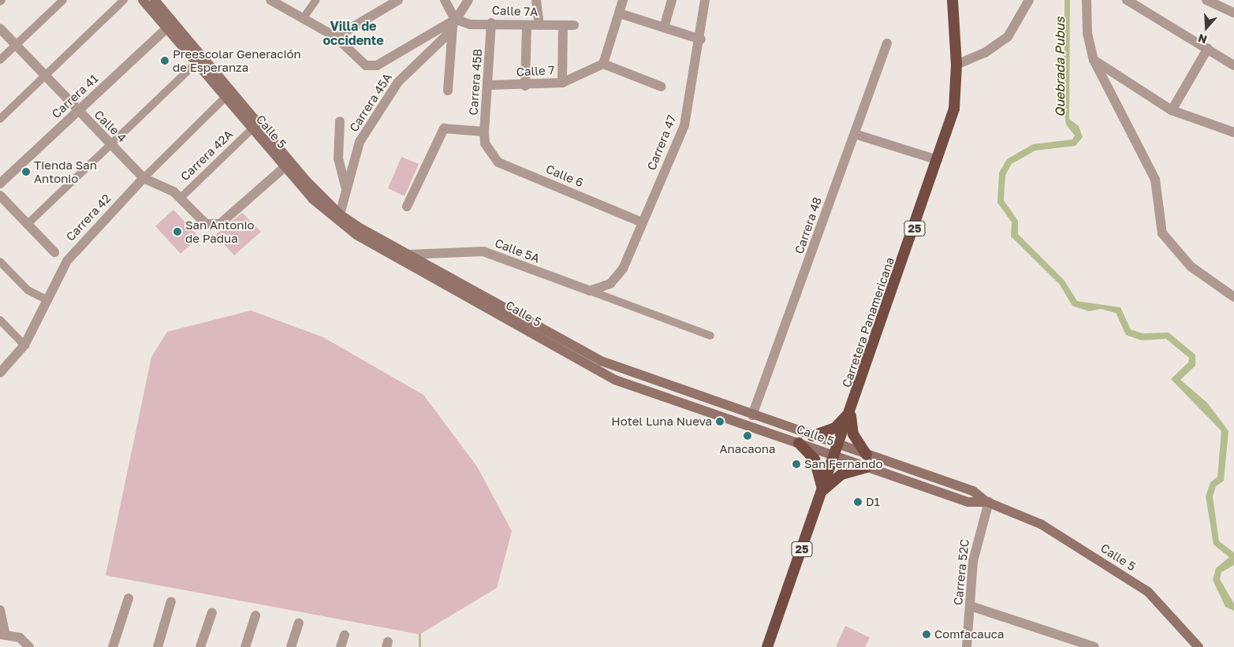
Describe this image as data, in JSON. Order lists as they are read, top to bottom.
{
  "streets": {
    "highway": ["25", "Carretera Panamericana"],
    "main road": ["Calle 5"],
    "street": [
      "Calle 7A",
      "Calle 7",
      "Carrera 45B",
      "Carrera 41",
      "Carrera 45A",
      "Calle 4",
      "Carrera 47",
      "Carrera 42A",
      "Calle 6",
      "Carrera 42",
      "Carrera 48",
      "Calle 5A",
      "Carrera 52C"
    ]
  },
  "crossings": [
    ["Calle 7A", "Carrera 45B"],
    ["Calle 7A", "Carrera 45A"],
    ["Calle 7", "Carrera 45B"],
    ["Carrera 45B", "Calle 6"],
    ["Carrera 41", "Calle 4"],
    ["Carrera 41", "Calle 5"],
    ["Carrera 45A", "Calle 5"],
    ["Calle 4", "Calle 5"],
    ["Calle 4", "Carrera 42A"],
    ["Calle 4", "Carrera 42"],
    ["Calle 5", "Carrera 48"],
    ["Calle 5", "Calle 5A"],
    ["Calle 5", "Carretera Panamericana"],
    ["Calle 5", "Carrera 52C"],
    ["Carrera 47", "Calle 6"],
    ["Carrera 47", "Calle 5A"]
  ],
  "districts": ["Villa de occidente"],
  "water": ["Quebrada Pubus"],
  "places": [
    "Preescolar Generación de Esperanza",
    "Tienda San Antonio",
    "San Antonio de Padua",
    "Hotel Luna Nueva",
    "Anacaona",
    "San Fernando",
    "D1",
    "Comfacauca"
  ],
  "north": "bottom"
}
